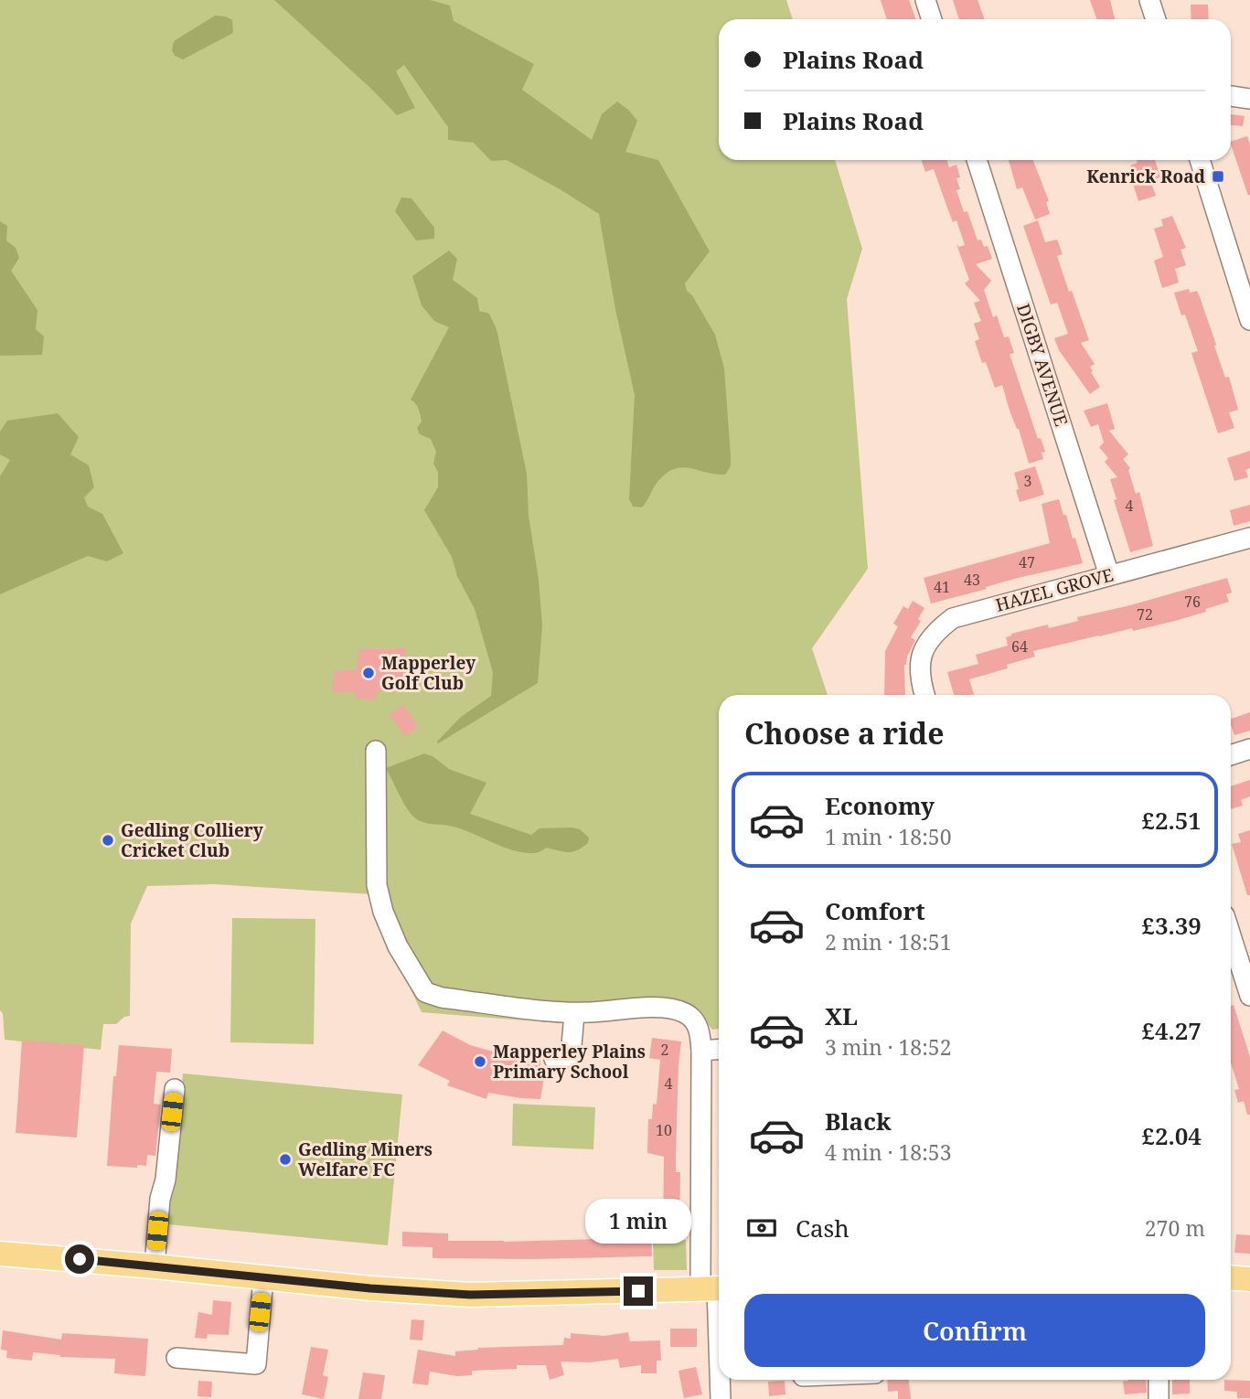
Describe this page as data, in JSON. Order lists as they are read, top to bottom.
{
  "streets": {
    "street": ["DIGBY AVENUE", "HAZEL GROVE"]
  },
  "crossings": [
    ["DIGBY AVENUE", "HAZEL GROVE"]
  ],
  "places": {
    "transit": ["Kenrick Road"],
    "other": [
      "Mapperley Golf Club",
      "Gedling Colliery Cricket Club",
      "Mapperley Plains Primary School",
      "Gedling Miners Welfare FC"
    ]
  },
  "house_numbers": [
    "3",
    "4",
    "47",
    "43",
    "41",
    "76",
    "72",
    "64",
    "2",
    "4",
    "10"
  ],
  "page": {
    "banner": ["Plains Road", "Plains Road"],
    "heading": "Choose a ride",
    "list": [
      {
        "name": "Economy",
        "note": "1 min · 18:50",
        "value": "£2.51"
      },
      {
        "name": "Comfort",
        "note": "2 min · 18:51",
        "value": "£3.39"
      },
      {
        "name": "XL",
        "note": "3 min · 18:52",
        "value": "£4.27"
      },
      {
        "name": "Black",
        "note": "4 min · 18:53",
        "value": "£2.04"
      }
    ],
    "pay": ["Cash", "270 m"],
    "bubble": "1 min",
    "buttons": "Confirm"
  }
}
